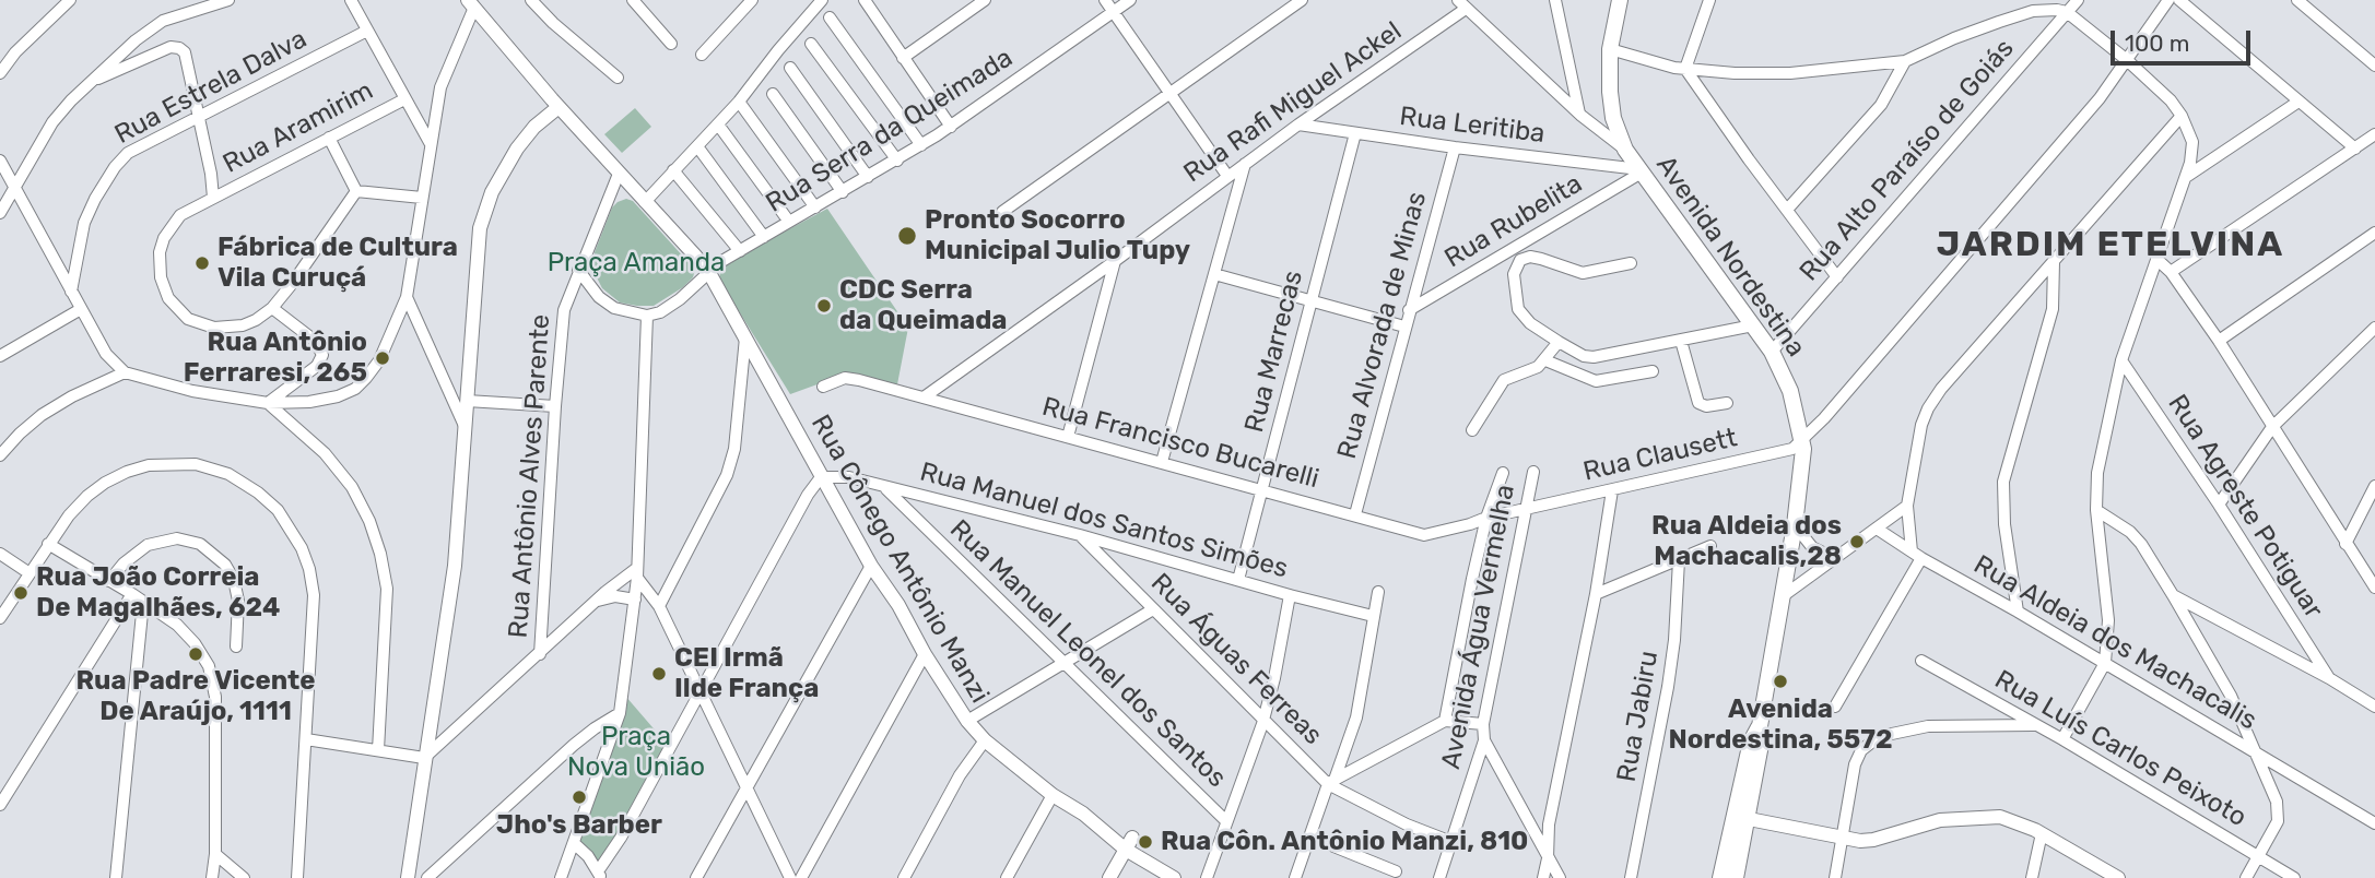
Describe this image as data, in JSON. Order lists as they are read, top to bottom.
{
  "streets": {
    "main road": ["Avenida Nordestina"],
    "street": [
      "Rua Estrela Dalva",
      "Rua Rafi Miguel Ackel",
      "Rua Leritiba",
      "Rua Aramirim",
      "Rua Serra da Queimada",
      "Rua Alto Paraíso de Goiás",
      "Rua Rubelita",
      "Rua Alvorada de Minas",
      "Rua Marrecas",
      "Rua Francisco Bucarelli",
      "Rua Clausett",
      "Rua Antônio Alves Parente",
      "Rua Agreste Potiguar",
      "Rua Manuel dos Santos Simões",
      "Rua Cônego Antônio Manzi",
      "Avenida Água Vermelha",
      "Rua Aldeia dos Machacalis",
      "Rua Manuel Leonel dos Santos",
      "Rua Águas Ferreas",
      "Rua Jabiru",
      "Rua Luís Carlos Peixoto"
    ]
  },
  "crossings": [
    ["Rua Rafi Miguel Ackel", "Rua Leritiba"],
    ["Rua Rafi Miguel Ackel", "Rua Francisco Bucarelli"],
    ["Rua Leritiba", "Rua Rubelita"],
    ["Rua Leritiba", "Avenida Nordestina"],
    ["Rua Leritiba", "Rua Alvorada de Minas"],
    ["Rua Leritiba", "Rua Marrecas"],
    ["Rua Serra da Queimada", "Rua Cônego Antônio Manzi"],
    ["Rua Alto Paraíso de Goiás", "Avenida Nordestina"],
    ["Rua Rubelita", "Avenida Nordestina"],
    ["Rua Rubelita", "Rua Alvorada de Minas"],
    ["Avenida Nordestina", "Rua Clausett"],
    ["Rua Alvorada de Minas", "Rua Francisco Bucarelli"],
    ["Rua Marrecas", "Rua Francisco Bucarelli"],
    ["Rua Marrecas", "Rua Manuel dos Santos Simões"],
    ["Rua Francisco Bucarelli", "Rua Clausett"],
    ["Rua Francisco Bucarelli", "Avenida Água Vermelha"],
    ["Rua Clausett", "Avenida Água Vermelha"],
    ["Rua Antônio Alves Parente", "Rua Cônego Antônio Manzi"],
    ["Rua Manuel dos Santos Simões", "Rua Cônego Antônio Manzi"],
    ["Rua Manuel dos Santos Simões", "Rua Manuel Leonel dos Santos"],
    ["Rua Manuel dos Santos Simões", "Rua Águas Ferreas"],
    ["Avenida Água Vermelha", "Rua Águas Ferreas"]
  ],
  "districts": ["JARDIM ETELVINA"],
  "parks": ["Praça Amanda", "Praça Nova União"],
  "places": [
    "Pronto Socorro Municipal Julio Tupy",
    "Fábrica de Cultura Vila Curuçá",
    "CDC Serra da Queimada",
    "Rua Antônio Ferraresi, 265",
    "Rua Aldeia dos Machacalis,28",
    "Rua João Correia De Magalhães, 624",
    "Rua Padre Vicente De Araújo, 1111",
    "CEI Irmã Ilde França",
    "Avenida Nordestina, 5572",
    "Jho's Barber",
    "Rua Côn. Antônio Manzi, 810"
  ],
  "scale_bar": "100 m"
}
